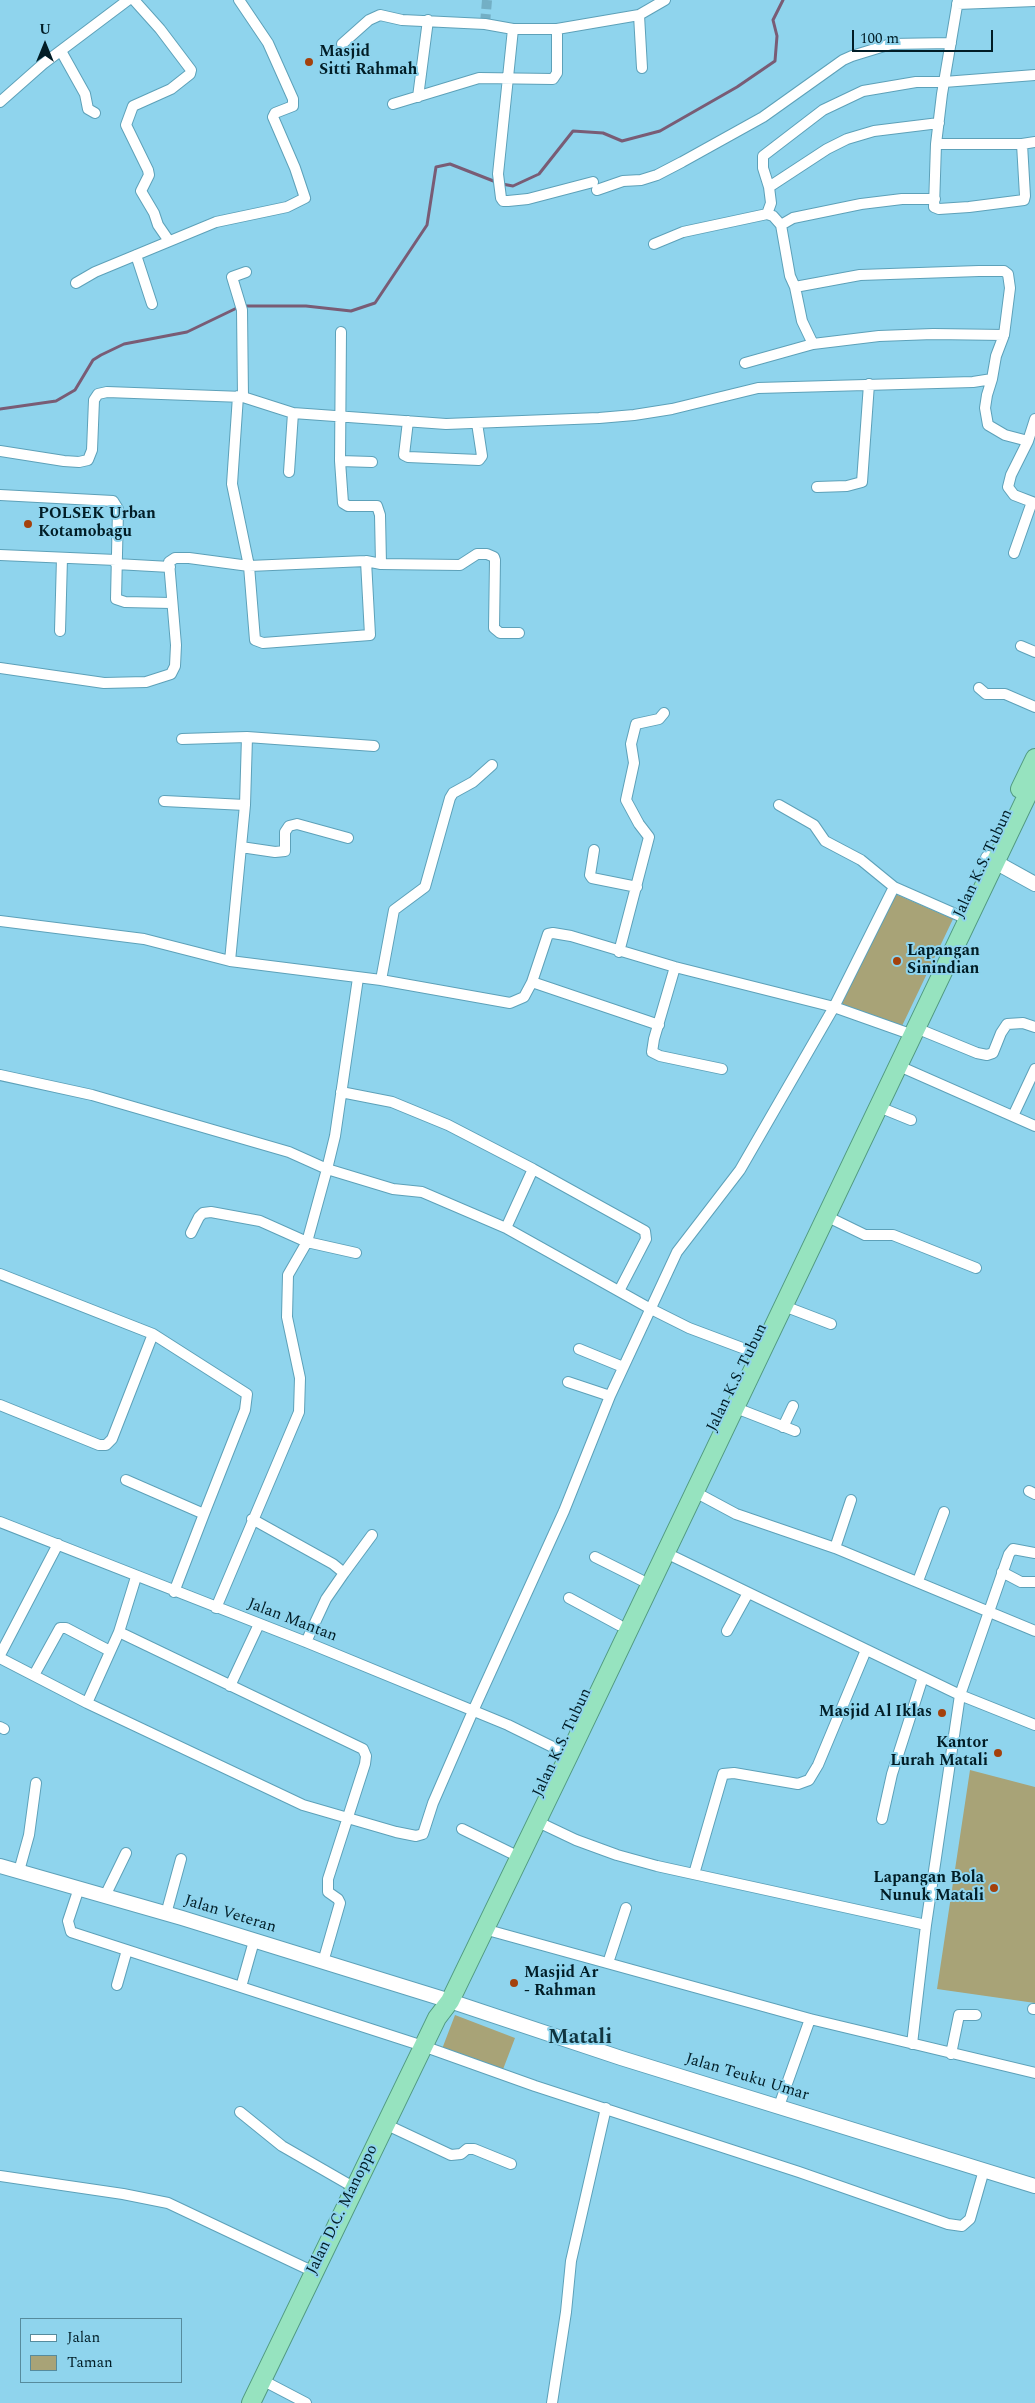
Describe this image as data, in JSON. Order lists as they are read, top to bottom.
{
  "streets": {
    "highway": ["Jalan K.S. Tubun", "Jalan D.C. Manoppo"],
    "street": ["Jalan Mantan", "Jalan Veteran", "Jalan Teuku Umar"]
  },
  "crossings": [
    ["Jalan K.S. Tubun", "Jalan Mantan"],
    ["Jalan K.S. Tubun", "Jalan Veteran"],
    ["Jalan K.S. Tubun", "Jalan Teuku Umar"],
    ["Jalan K.S. Tubun", "Jalan D.C. Manoppo"],
    ["Jalan Veteran", "Jalan Teuku Umar"],
    ["Jalan Veteran", "Jalan D.C. Manoppo"],
    ["Jalan Teuku Umar", "Jalan D.C. Manoppo"]
  ],
  "districts": ["Matali"],
  "places": [
    "Masjid Sitti Rahmah",
    "POLSEK Urban Kotamobagu",
    "Lapangan Sinindian",
    "Masjid Al Iklas",
    "Kantor Lurah Matali",
    "Lapangan Bola Nunuk Matali",
    "Masjid Ar - Rahman"
  ],
  "legend": ["Jalan", "Taman"],
  "scale_bar": "100 m",
  "north": "top"
}
